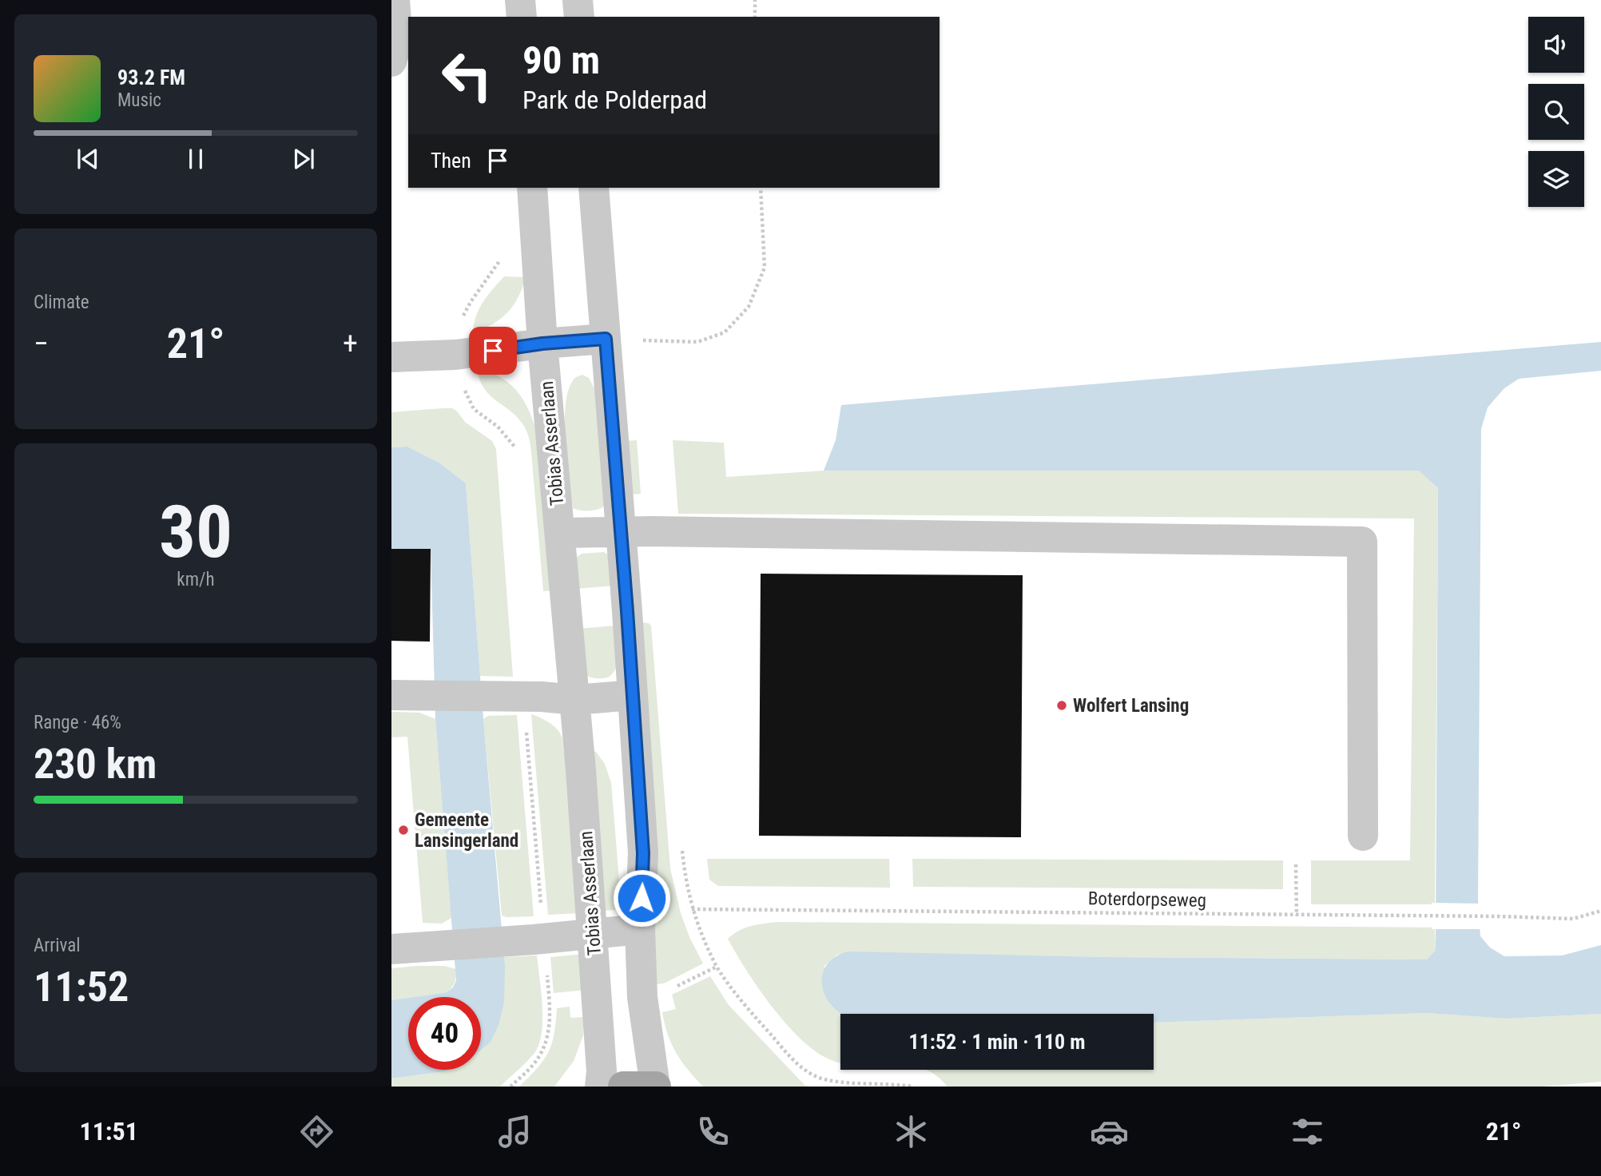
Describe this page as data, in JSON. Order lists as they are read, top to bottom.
{
  "streets": {
    "street": ["Tobias Asserlaan"],
    "path": ["Boterdorpseweg"]
  },
  "places": ["Wolfert Lansing", "Gemeente Lansingerland"],
  "page": {
    "turn": ["90 m", "Park de Polderpad"],
    "song": ["93.2 FM", "Music"],
    "then": "Then",
    "tile": [
      "Climate",
      ["30", "km/h"],
      ["Range · 46%", "230 km"],
      ["Arrival", "11:52"]
    ],
    "heat": ["−", "21°", "+"],
    "limit": "40",
    "trip": "11:52 · 1 min · 110 m",
    "tabs": ["11:51", "21°"]
  }
}
